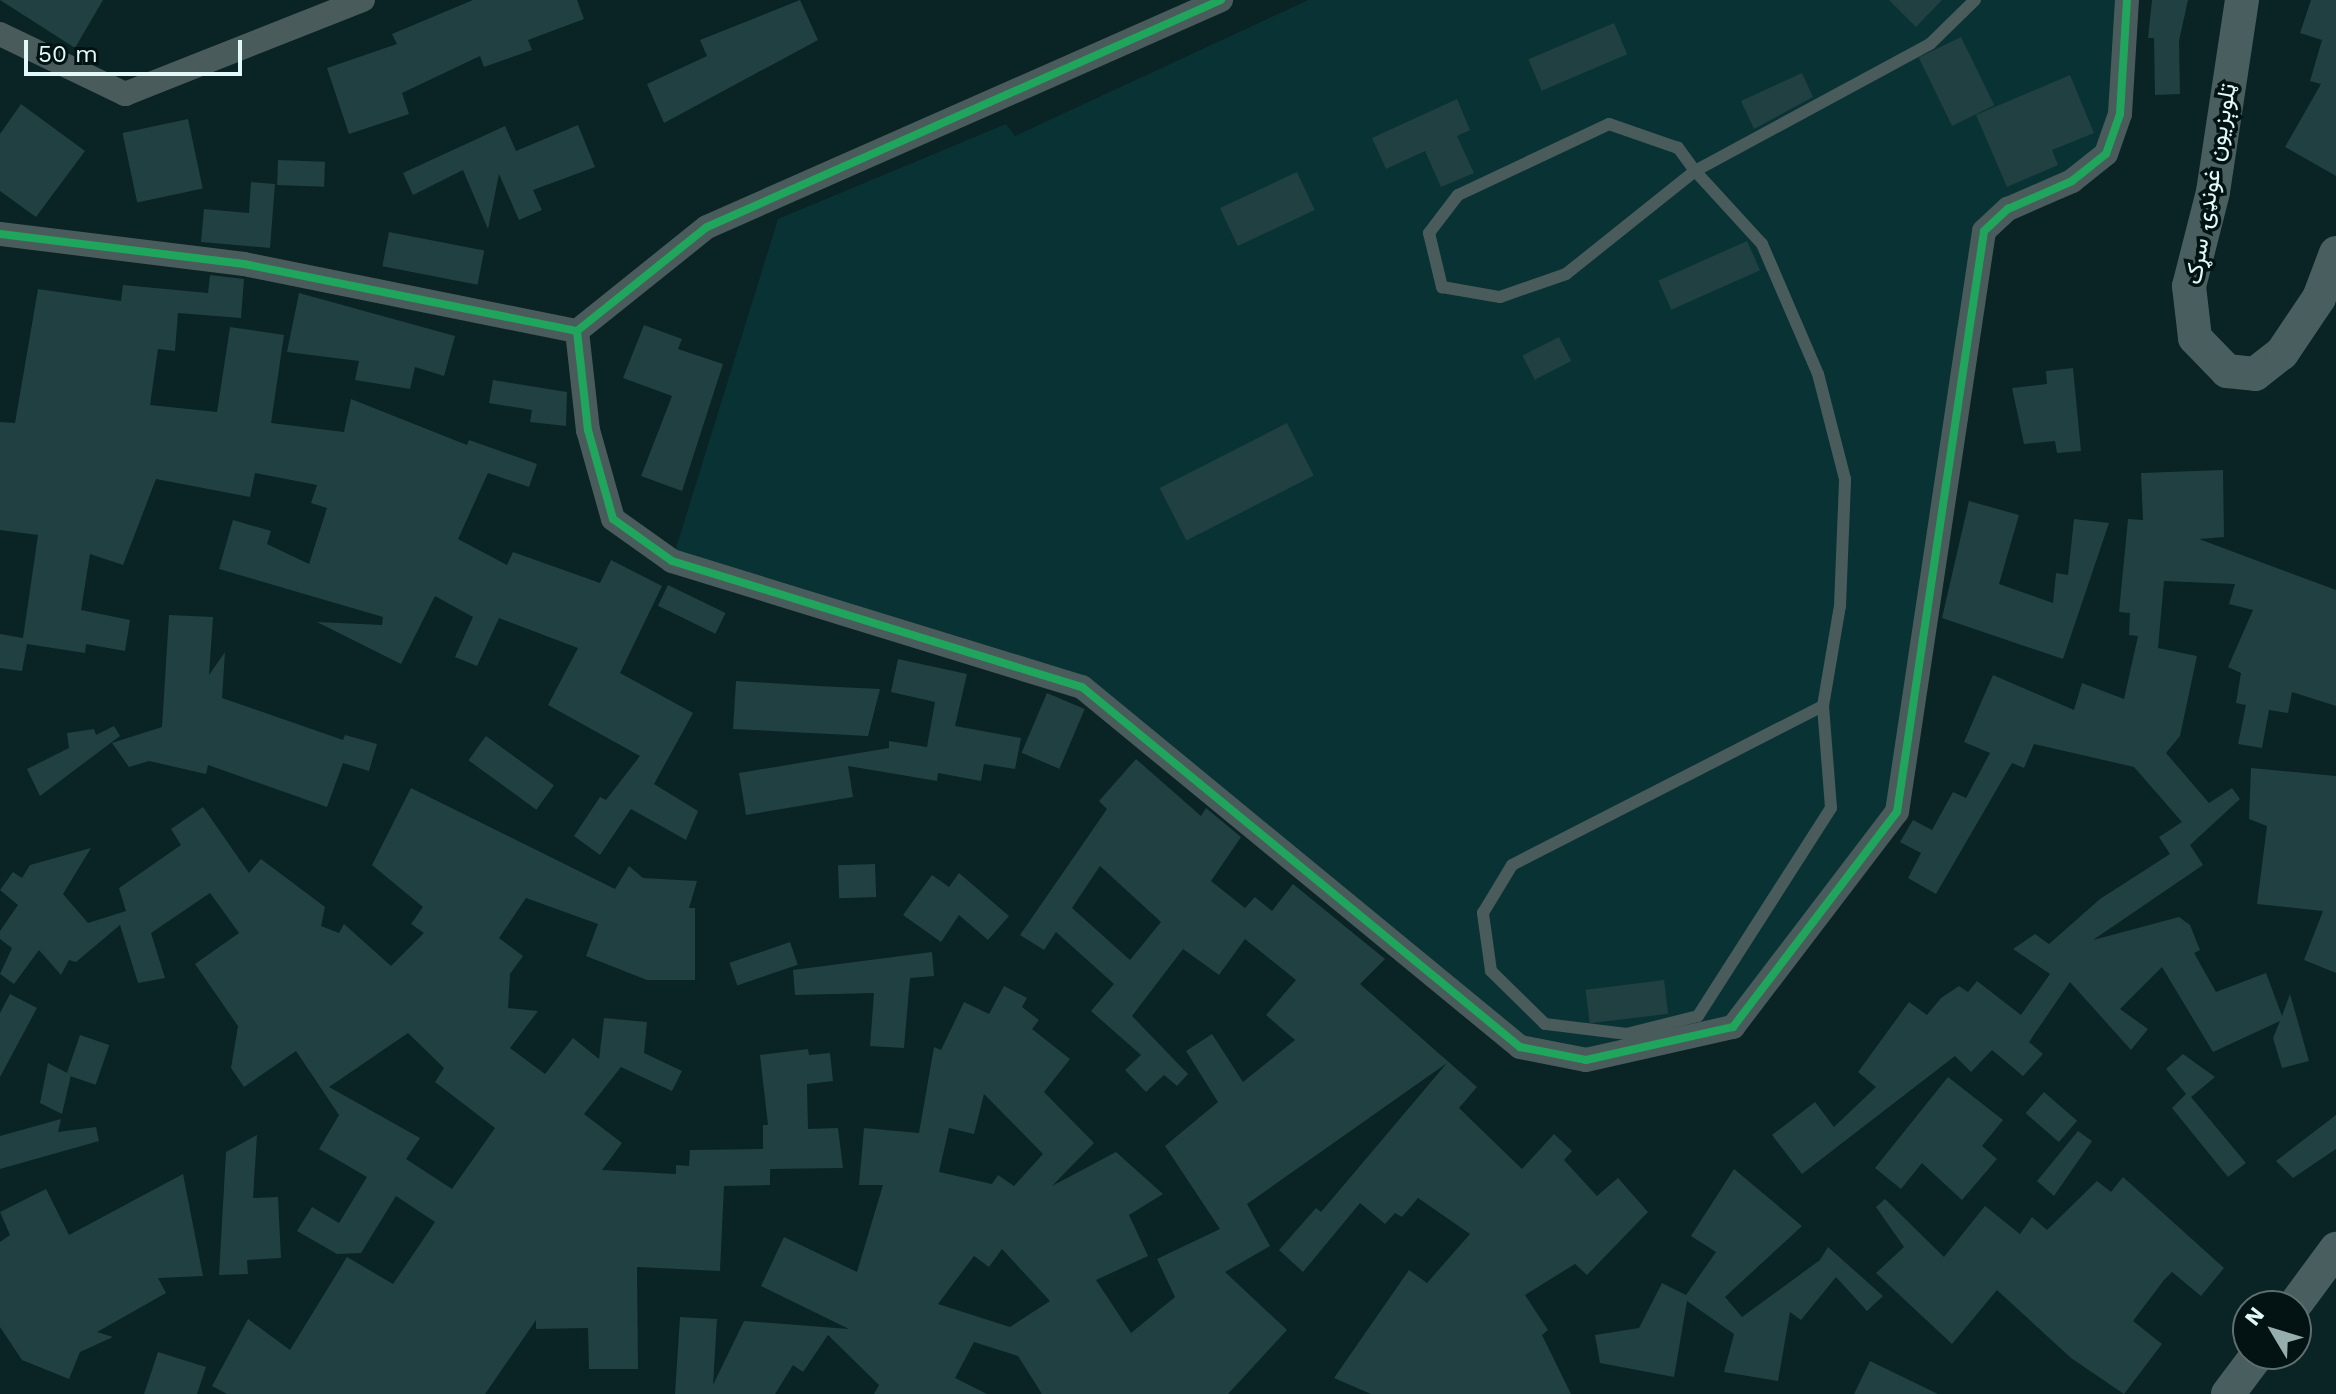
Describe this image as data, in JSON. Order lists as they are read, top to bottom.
{
  "streets": {
    "street": ["ټلوېزيون غونډۍ سړک"]
  },
  "scale_bar": "50 m",
  "north": "top left"
}
